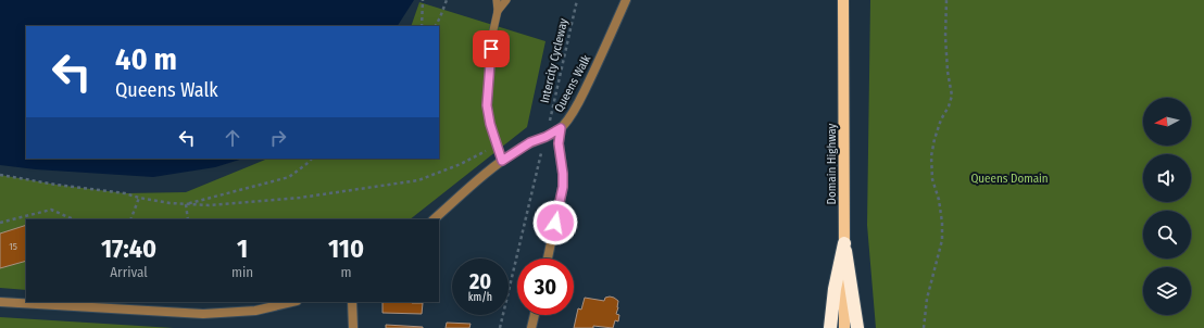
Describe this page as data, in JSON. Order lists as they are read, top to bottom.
{
  "streets": {
    "main road": ["Domain Highway"],
    "street": ["Queens Walk"],
    "path": ["Intercity Cycleway"]
  },
  "crossings": [
    ["Intercity Cycleway", "Queens Walk"]
  ],
  "parks": ["Queens Domain"],
  "house_numbers": ["15"],
  "north": "left",
  "page": {
    "turn": ["40 m", "Queens Walk"],
    "eta": [
      "17:40",
      "Arrival",
      "1",
      "min",
      "110",
      "m"
    ],
    "speed": "20 km/h",
    "limit": "30"
  }
}
